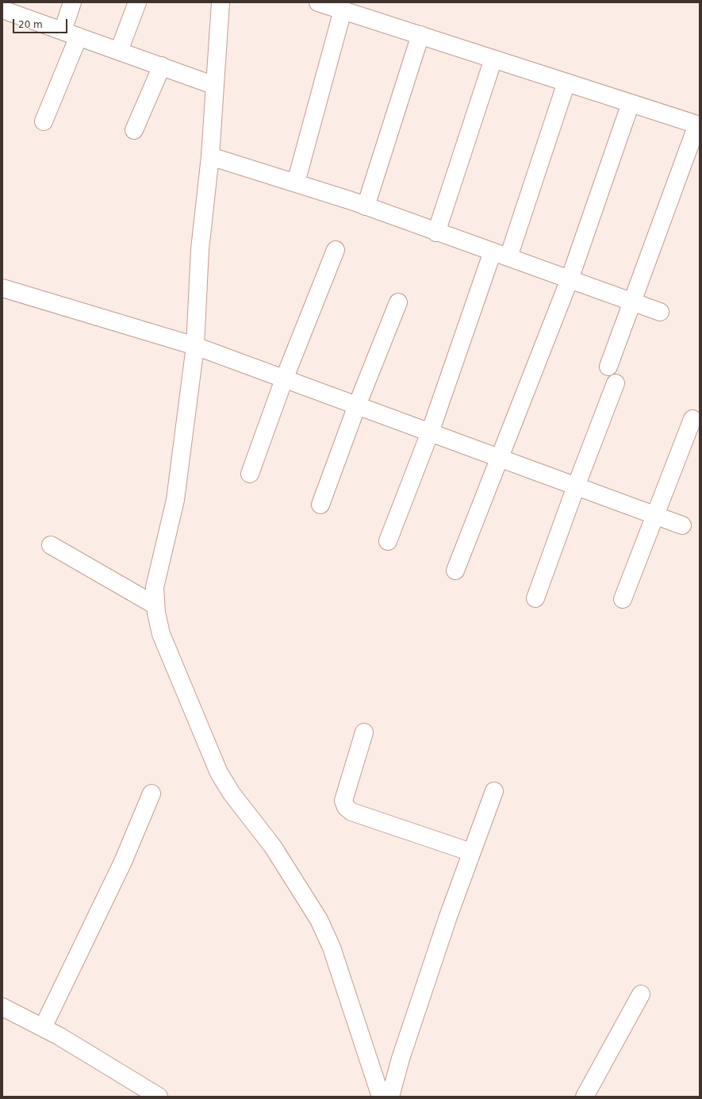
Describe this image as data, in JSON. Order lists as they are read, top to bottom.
{
  "scale_bar": "20 m"
}
